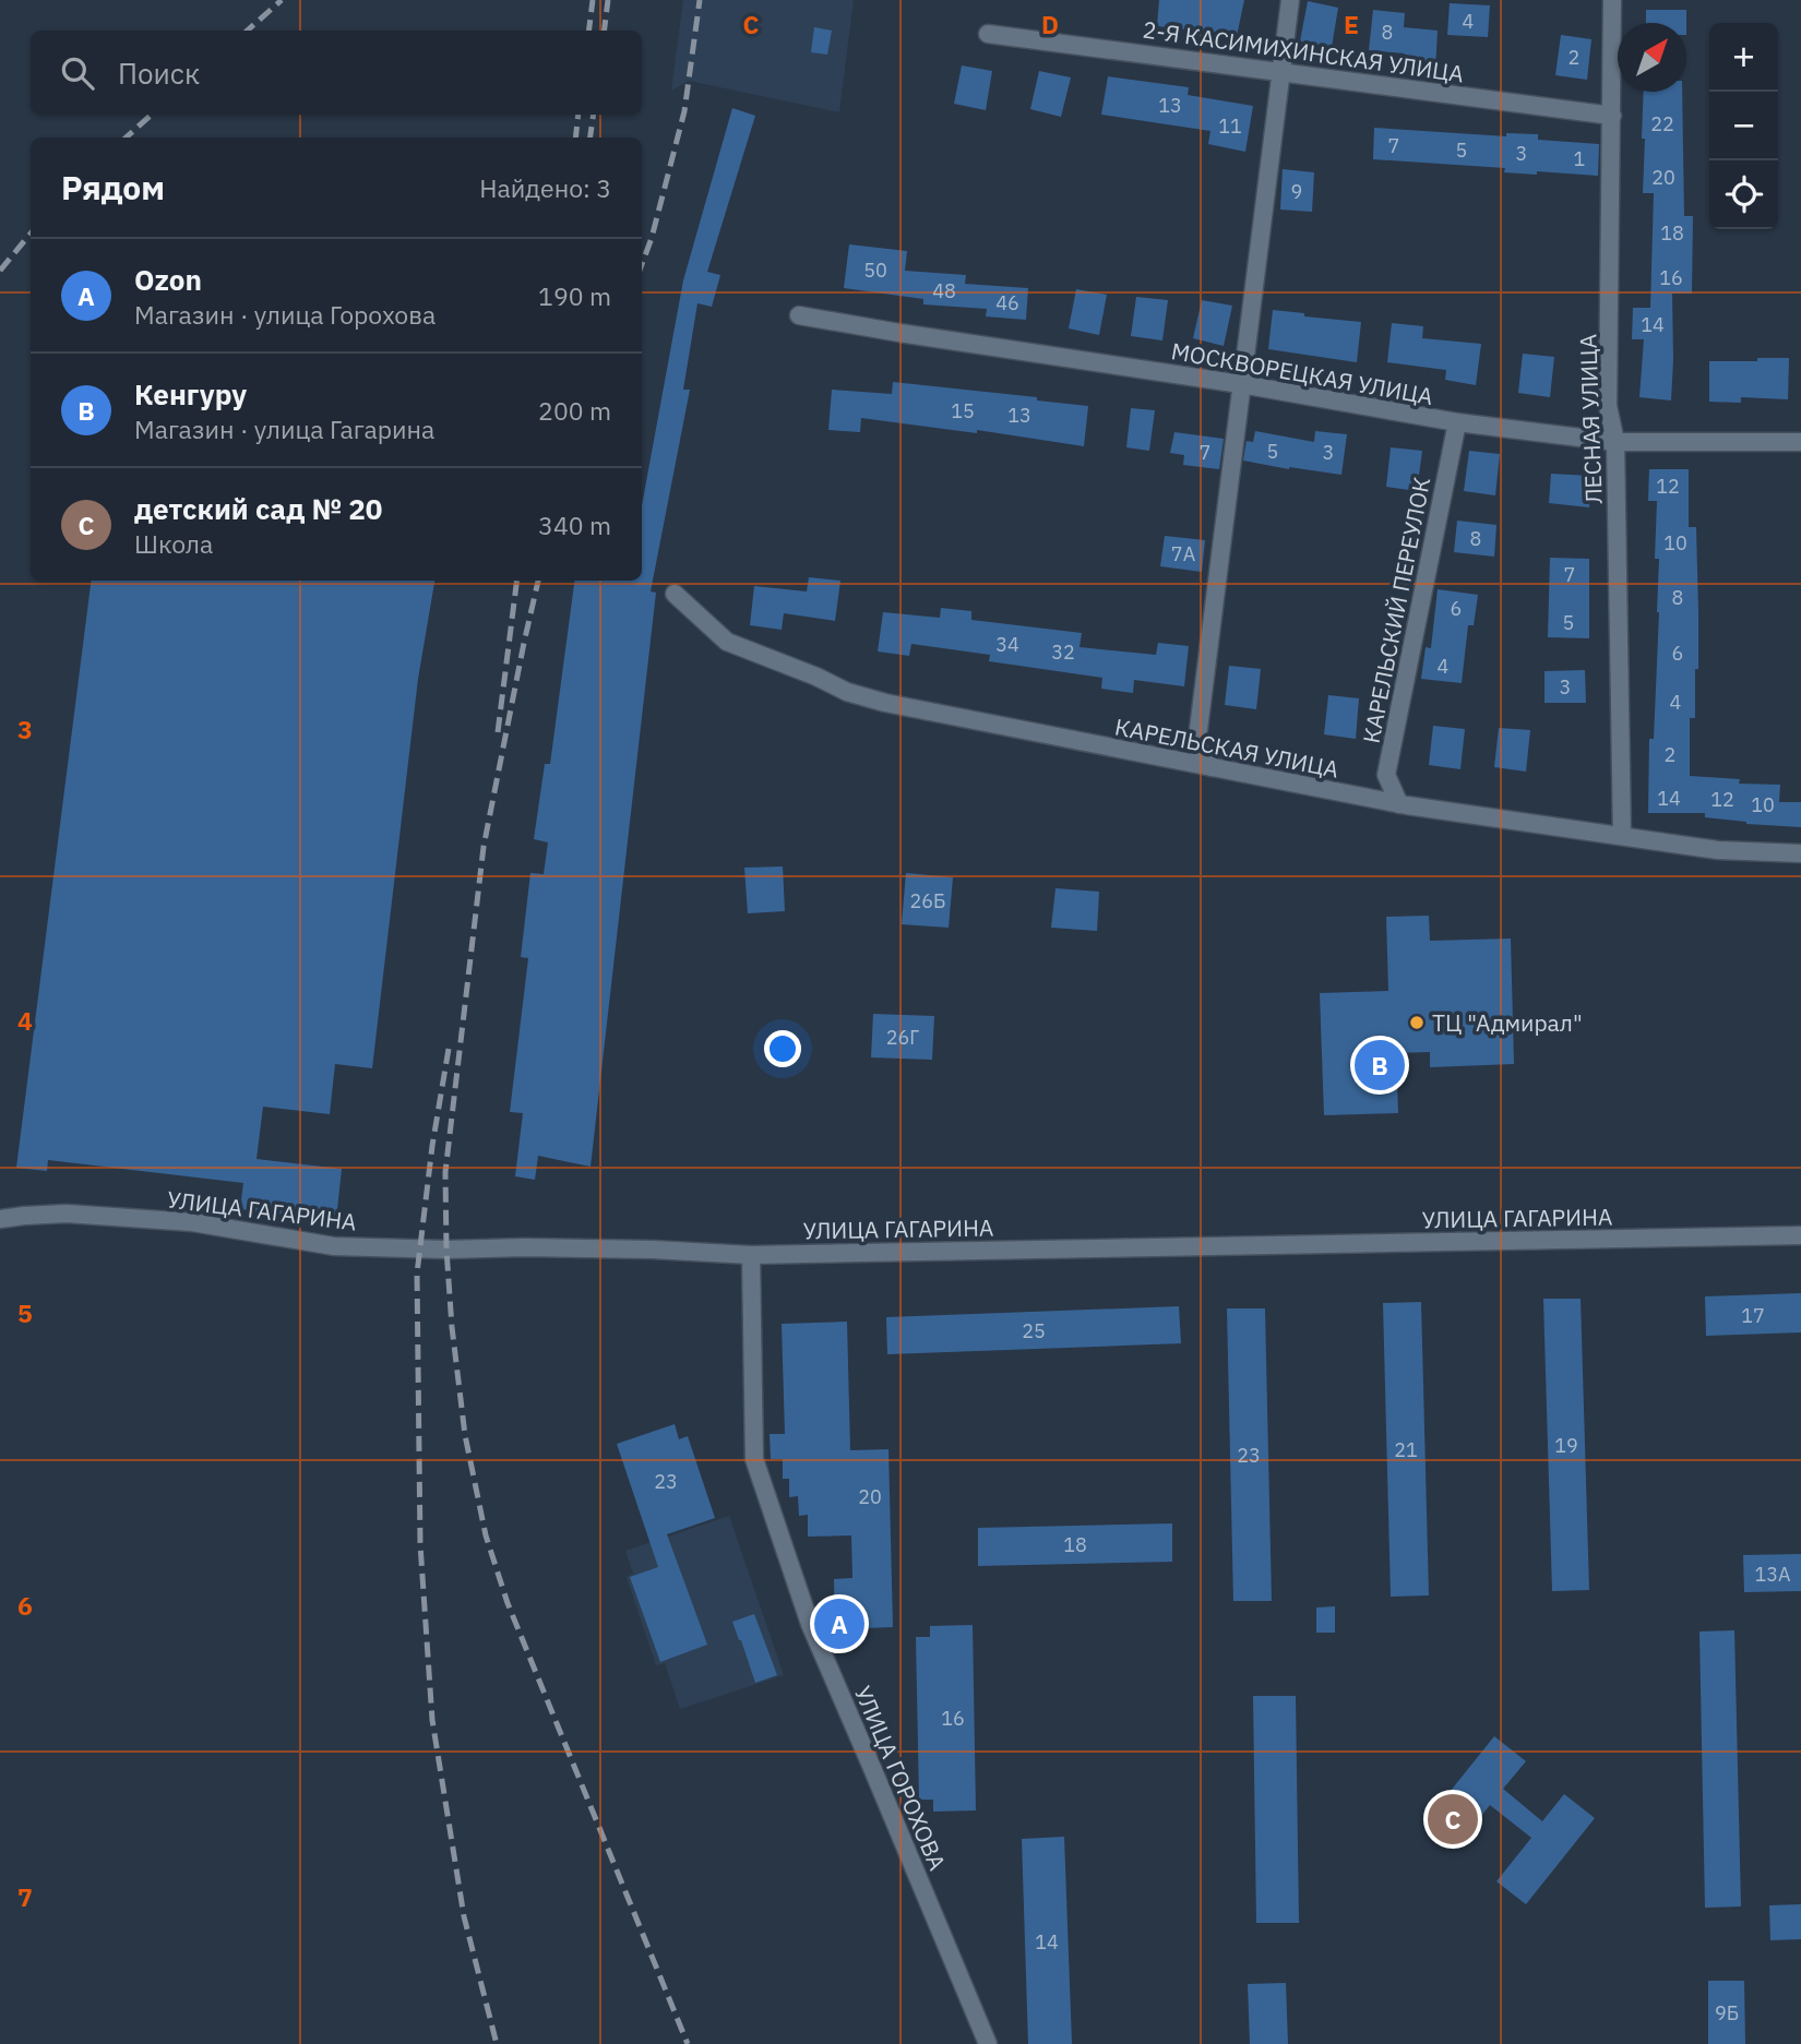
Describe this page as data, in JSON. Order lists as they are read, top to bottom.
{
  "streets": {
    "street": [
      "2-Я КАСИМИХИНСКАЯ УЛИЦА",
      "МОСКВОРЕЦКАЯ УЛИЦА",
      "ЛЕСНАЯ УЛИЦА",
      "КАРЕЛЬСКИЙ ПЕРЕУЛОК",
      "КАРЕЛЬСКАЯ УЛИЦА",
      "УЛИЦА ГАГАРИНА",
      "УЛИЦА ГОРОХОВА"
    ]
  },
  "crossings": [
    ["2-Я КАСИМИХИНСКАЯ УЛИЦА", "ЛЕСНАЯ УЛИЦА"],
    ["МОСКВОРЕЦКАЯ УЛИЦА", "ЛЕСНАЯ УЛИЦА"],
    ["МОСКВОРЕЦКАЯ УЛИЦА", "КАРЕЛЬСКИЙ ПЕРЕУЛОК"],
    ["ЛЕСНАЯ УЛИЦА", "КАРЕЛЬСКАЯ УЛИЦА"],
    ["КАРЕЛЬСКИЙ ПЕРЕУЛОК", "КАРЕЛЬСКАЯ УЛИЦА"],
    ["УЛИЦА ГАГАРИНА", "УЛИЦА ГОРОХОВА"]
  ],
  "places": ["ТЦ \"Адмирал\""],
  "house_numbers": [
    "4",
    "8",
    "2",
    "13",
    "22",
    "11",
    "7",
    "5",
    "3",
    "1",
    "20",
    "9",
    "18",
    "50",
    "16",
    "48",
    "46",
    "14",
    "15",
    "13",
    "5",
    "7",
    "3",
    "12",
    "8",
    "10",
    "7А",
    "7",
    "8",
    "6",
    "5",
    "34",
    "32",
    "6",
    "4",
    "3",
    "4",
    "2",
    "14",
    "12",
    "10",
    "26Б",
    "26Г",
    "17",
    "25",
    "19",
    "21",
    "23",
    "23",
    "20",
    "18",
    "13А",
    "16",
    "14",
    "9Б"
  ],
  "north": "top right",
  "page": {
    "map_buttons": ["+", "−"],
    "search": "Поиск",
    "heading": ["Рядом", "Найдено: 3"],
    "list": [
      {
        "mark": "A",
        "name": "Ozon",
        "note": "Магазин · улица Горохова",
        "value": "190 m"
      },
      {
        "mark": "B",
        "name": "Кенгуру",
        "note": "Магазин · улица Гагарина",
        "value": "200 m"
      },
      {
        "mark": "C",
        "name": "детский сад № 20",
        "note": "Школа",
        "value": "340 m"
      }
    ],
    "pins": ["B", "A", "C"]
  },
  "grid": {
    "columns": ["C", "D", "E"],
    "rows": [
      "3",
      "4",
      "5",
      "6",
      "7"
    ]
  }
}
